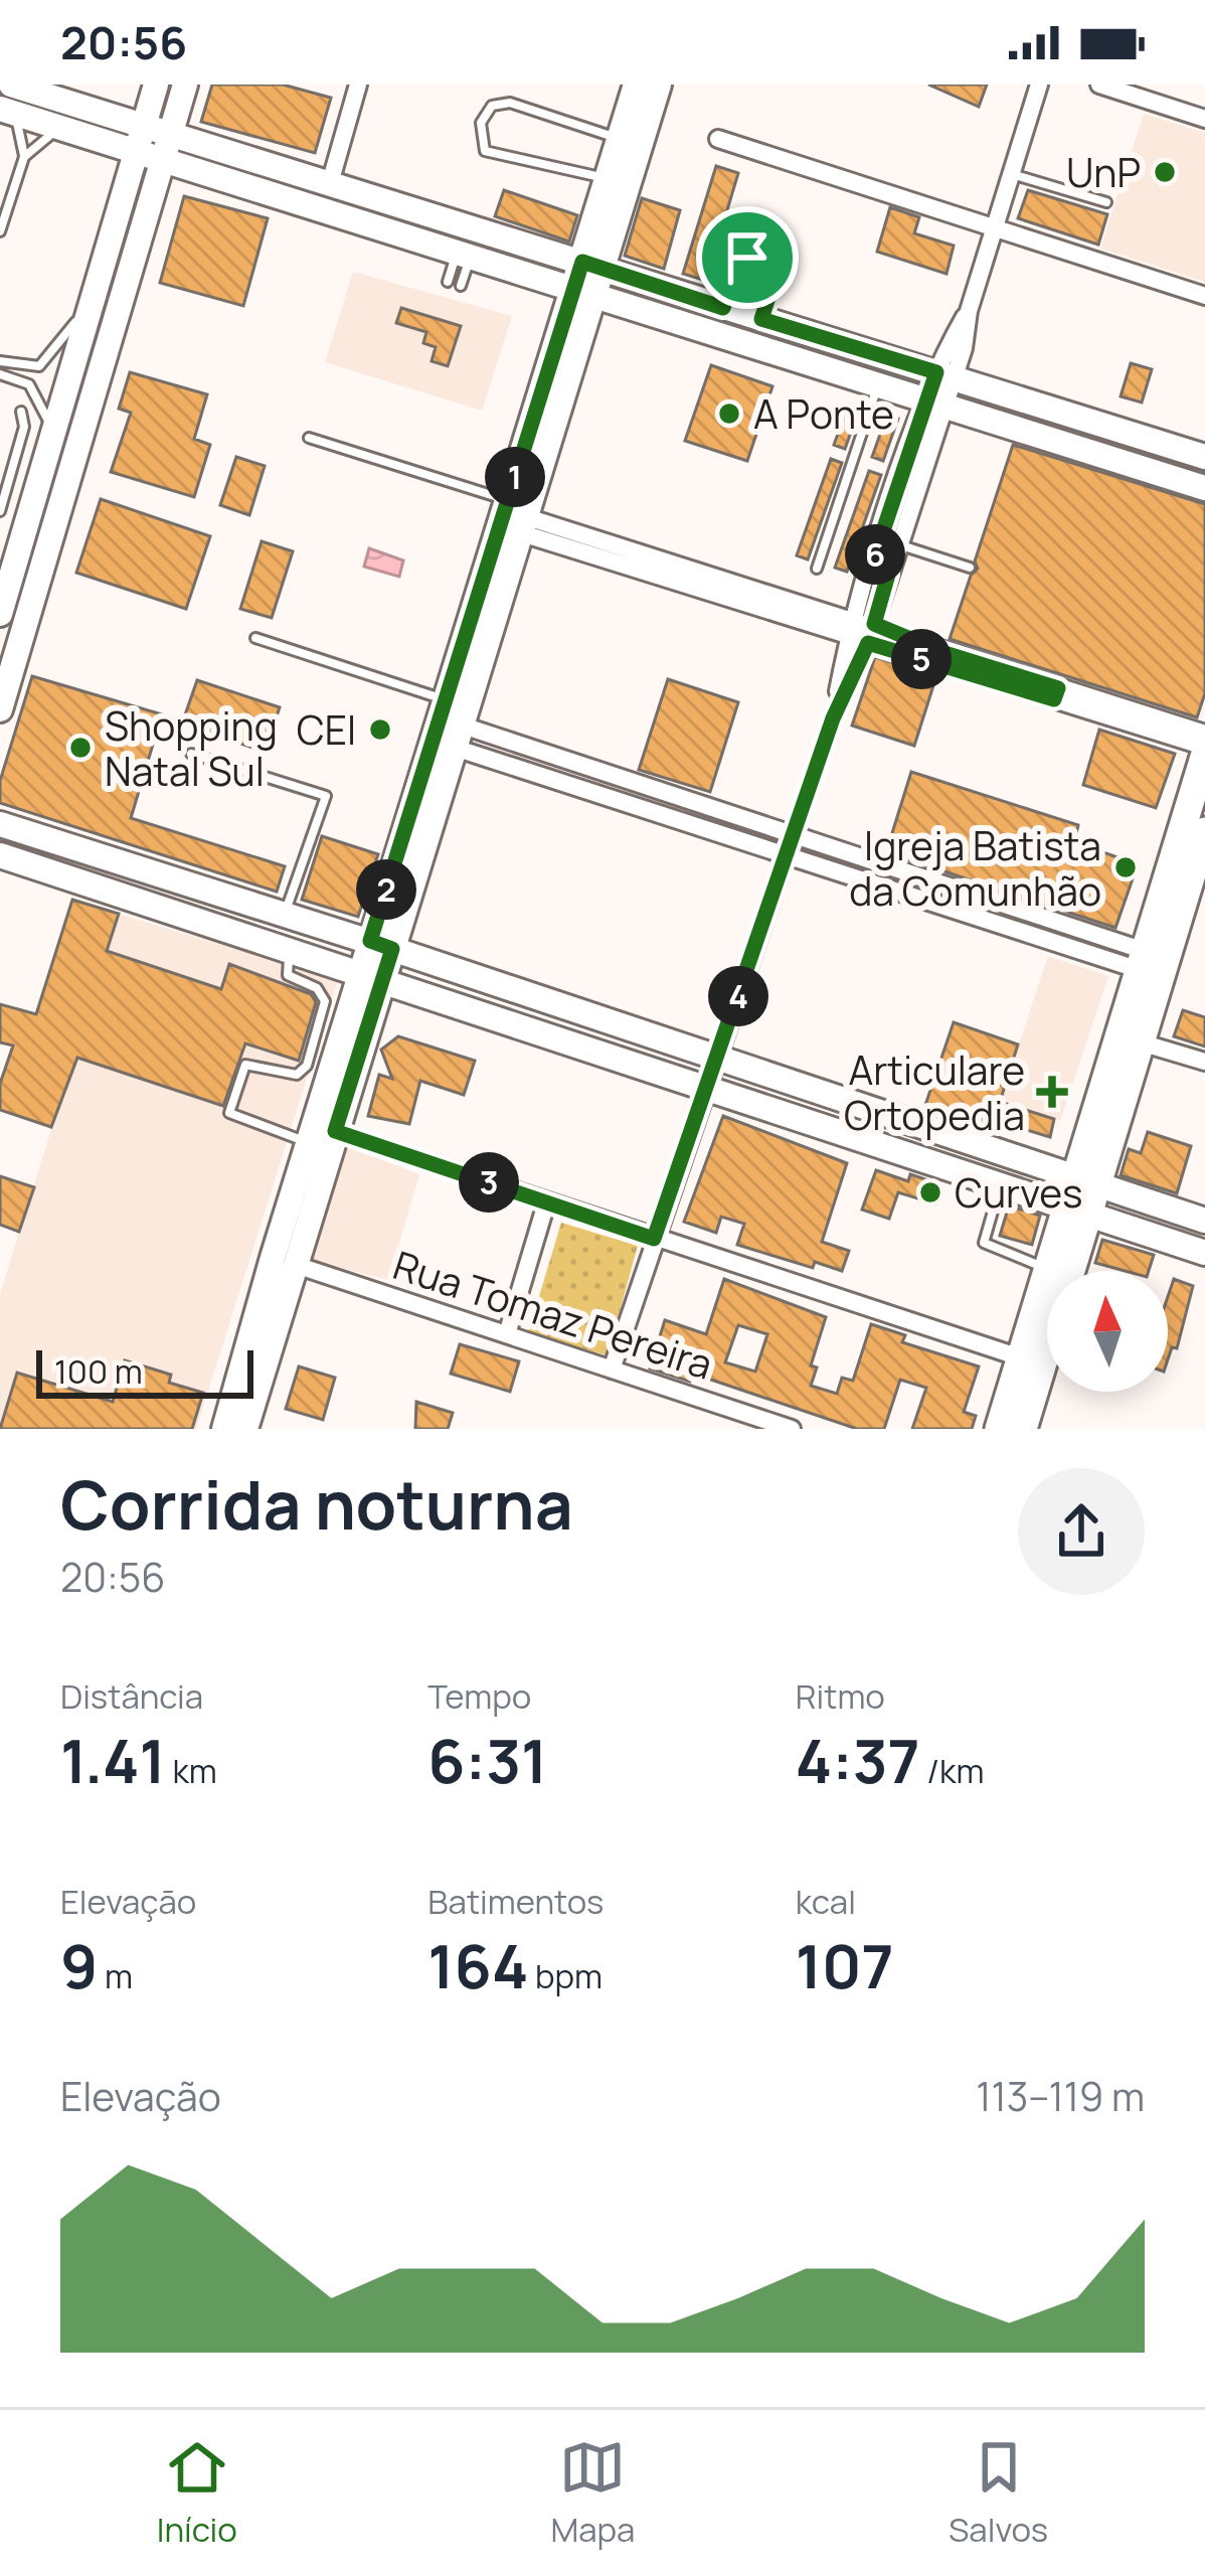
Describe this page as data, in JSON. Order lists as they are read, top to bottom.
{
  "streets": {
    "street": ["Rua Tomaz Pereira"]
  },
  "places": {
    "other": [
      "UnP",
      "A Ponte",
      "CEI",
      "Shopping Natal Sul",
      "Igreja Batista da Comunhão",
      "Curves"
    ],
    "health": ["Articulare Ortopedia"]
  },
  "scale_bar": "100 m",
  "north": "top",
  "page": {
    "status": "20:56",
    "pins": [
      "1",
      "6",
      "5",
      "2",
      "4",
      "3"
    ],
    "scale": "100 m",
    "heading": ["Corrida noturna", "20:56"],
    "stats": [
      ["Distância", "1.41 km"],
      ["Tempo", "6:31"],
      ["Ritmo", "4:37 /km"],
      ["Elevação", "9 m"],
      ["Batimentos", "164 bpm"],
      ["kcal", "107"]
    ],
    "chart": ["Elevação", "113–119 m"],
    "tabs": ["Início", "Mapa", "Salvos"]
  }
}
